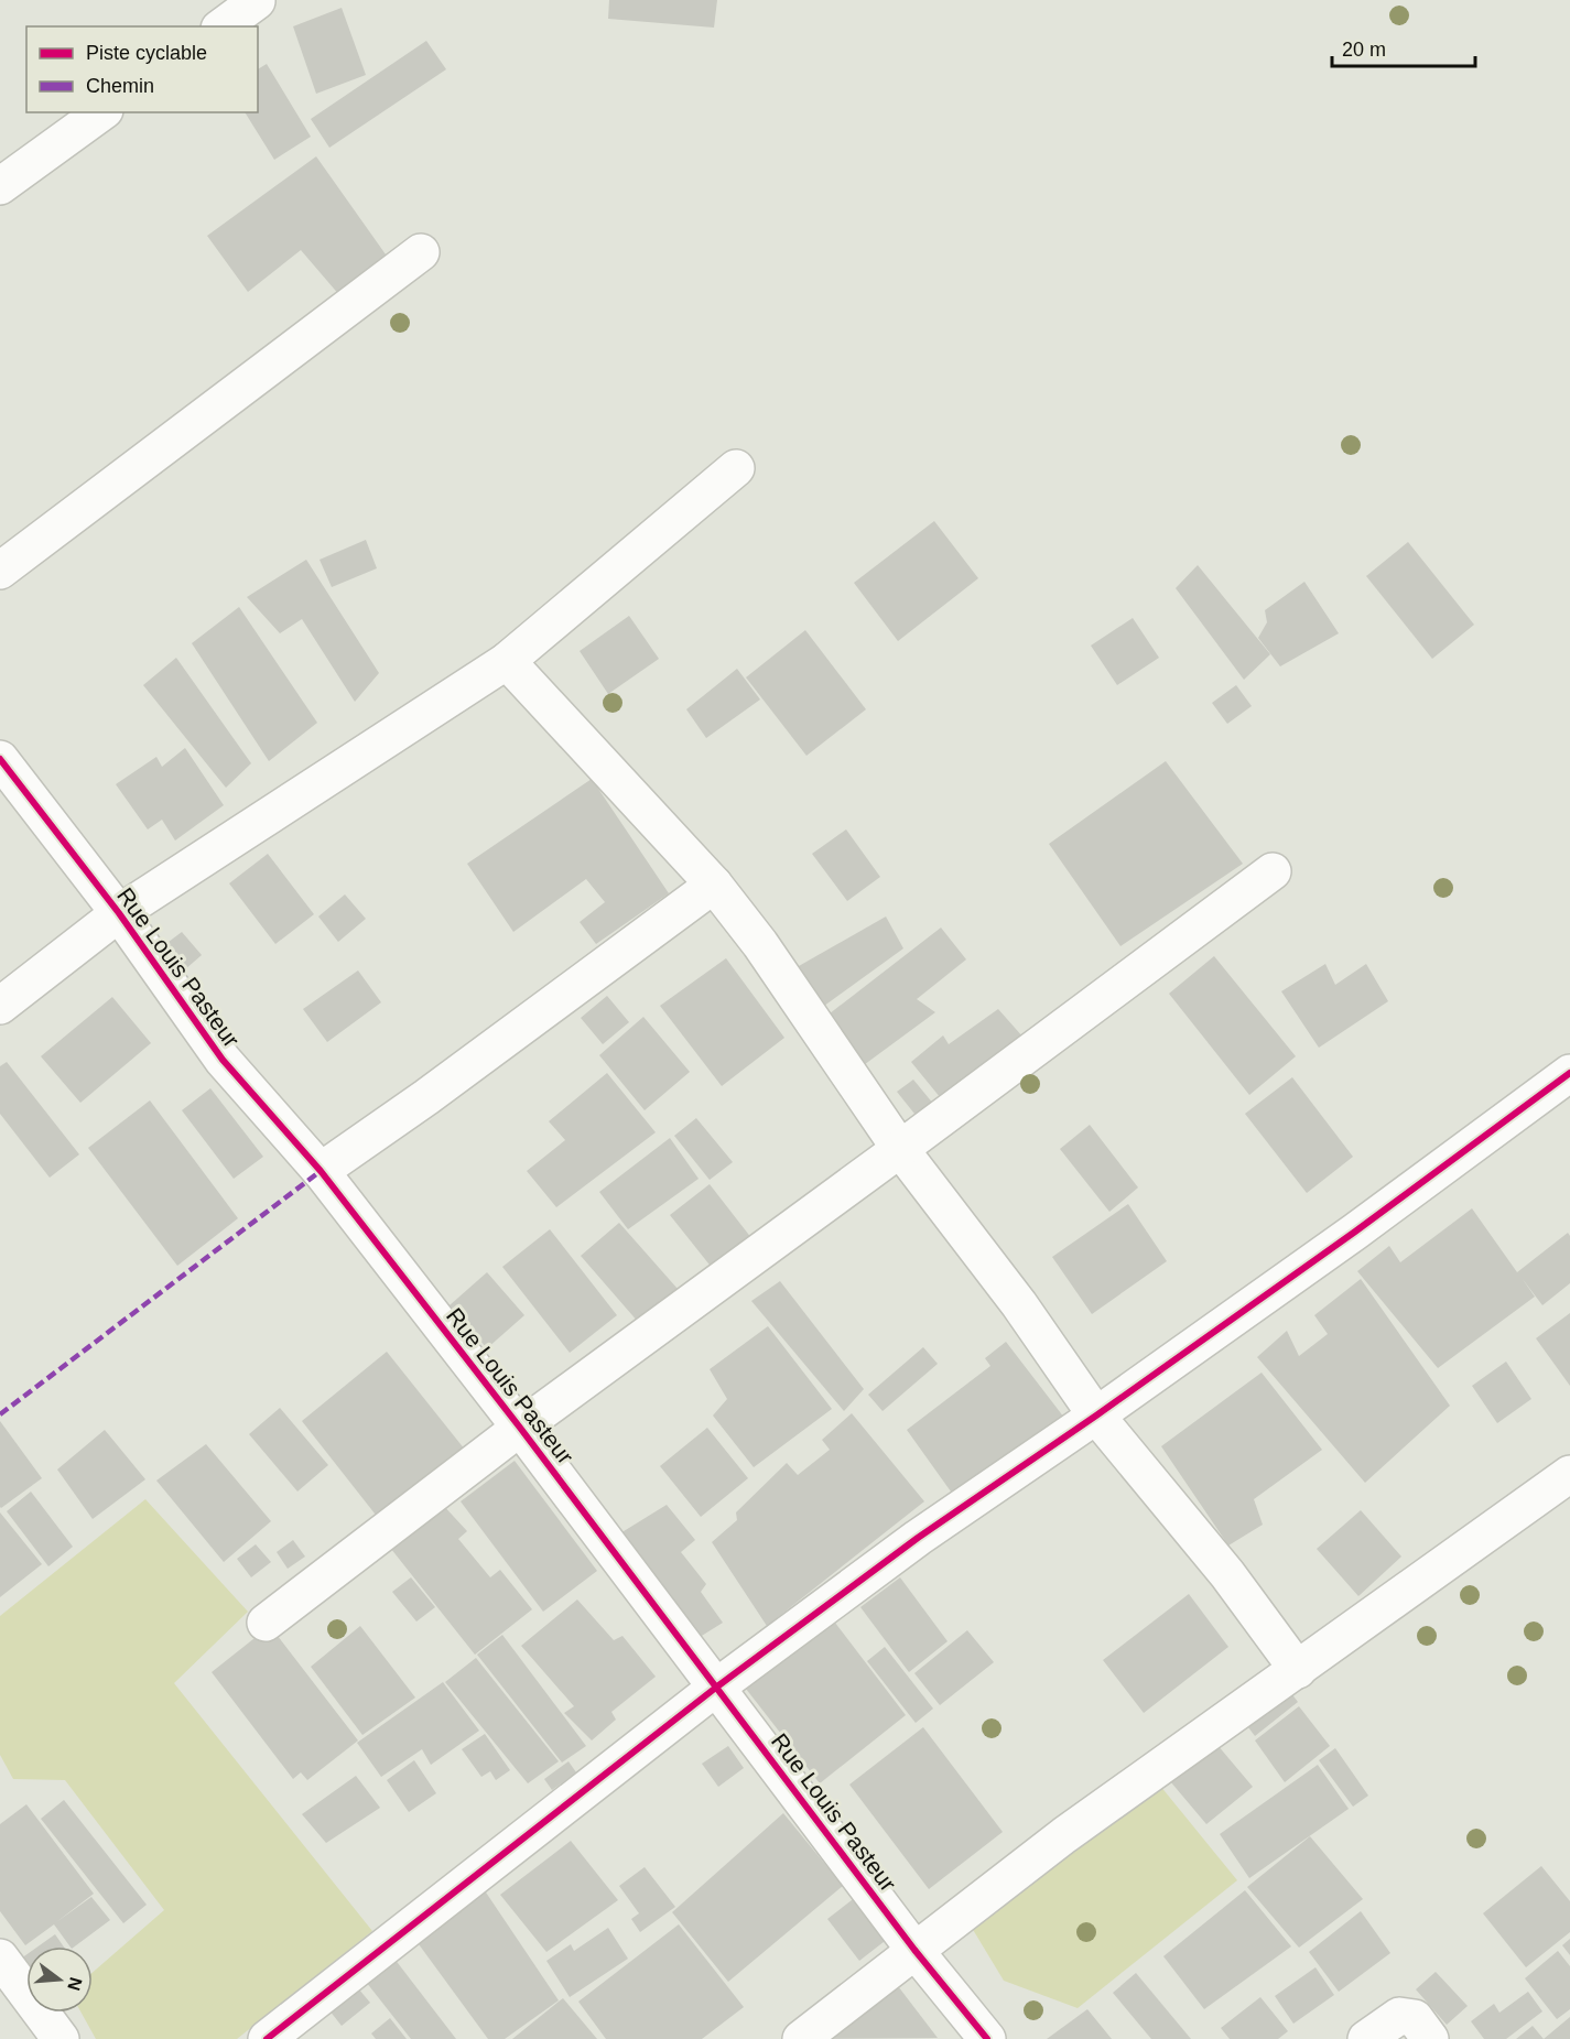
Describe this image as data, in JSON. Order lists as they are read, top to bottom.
{
  "streets": {
    "street": ["Rue Louis Pasteur"]
  },
  "legend": ["Piste cyclable", "Chemin"],
  "scale_bar": "20 m",
  "north": "right"
}
